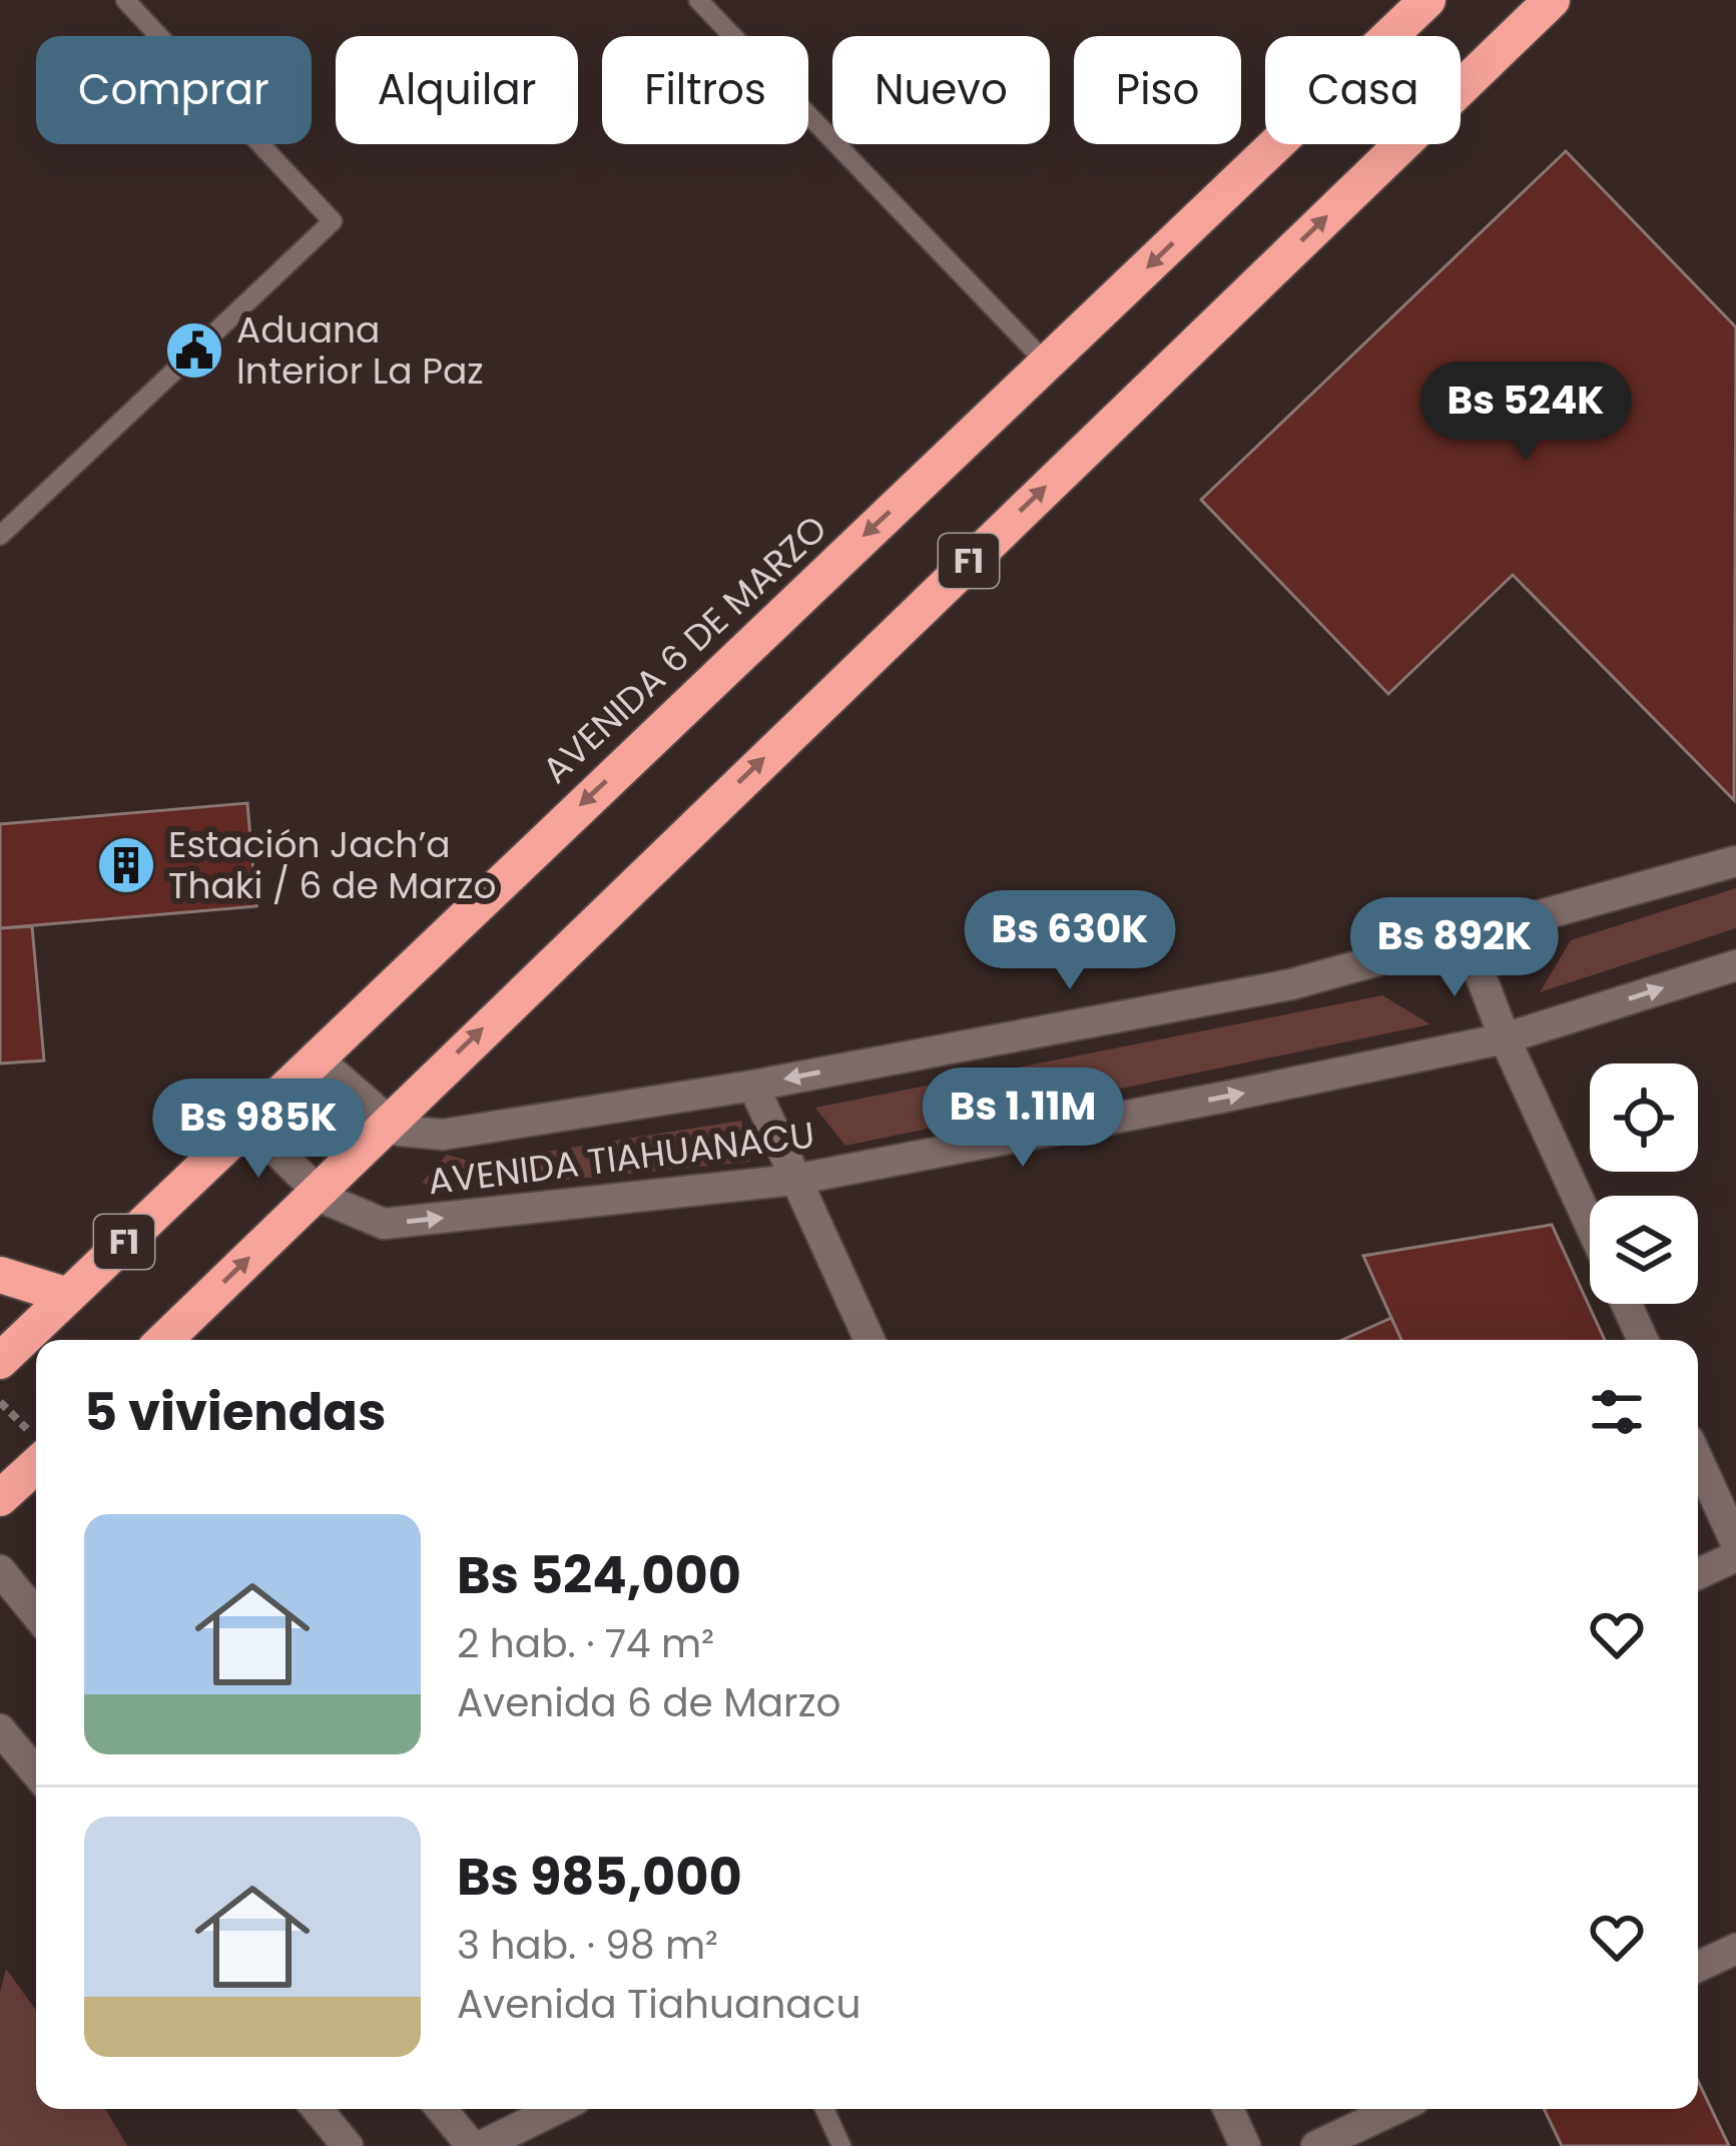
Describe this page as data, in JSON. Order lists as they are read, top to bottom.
{
  "streets": {
    "highway": ["F1", "AVENIDA 6 DE MARZO"],
    "main road": ["AVENIDA TIAHUANACU"]
  },
  "crossings": [
    ["F1", "AVENIDA TIAHUANACU"],
    ["AVENIDA 6 DE MARZO", "AVENIDA TIAHUANACU"]
  ],
  "places": {
    "public building": ["Aduana Interior La Paz"],
    "building": ["Estación Jach’a Thaki / 6 de Marzo"]
  },
  "page": {
    "chip": [
      "Comprar",
      "Alquilar",
      "Filtros",
      "Nuevo",
      "Piso",
      "Casa"
    ],
    "price": [
      "Bs 524K",
      "Bs 630K",
      "Bs 892K",
      "Bs 1.11M",
      "Bs 985K"
    ],
    "heading": "5 viviendas",
    "list": [
      {
        "name": "Bs 524,000",
        "note": "2 hab. · 74 m² · Avenida 6 de Marzo"
      },
      {
        "name": "Bs 985,000",
        "note": "3 hab. · 98 m² · Avenida Tiahuanacu"
      }
    ]
  }
}
